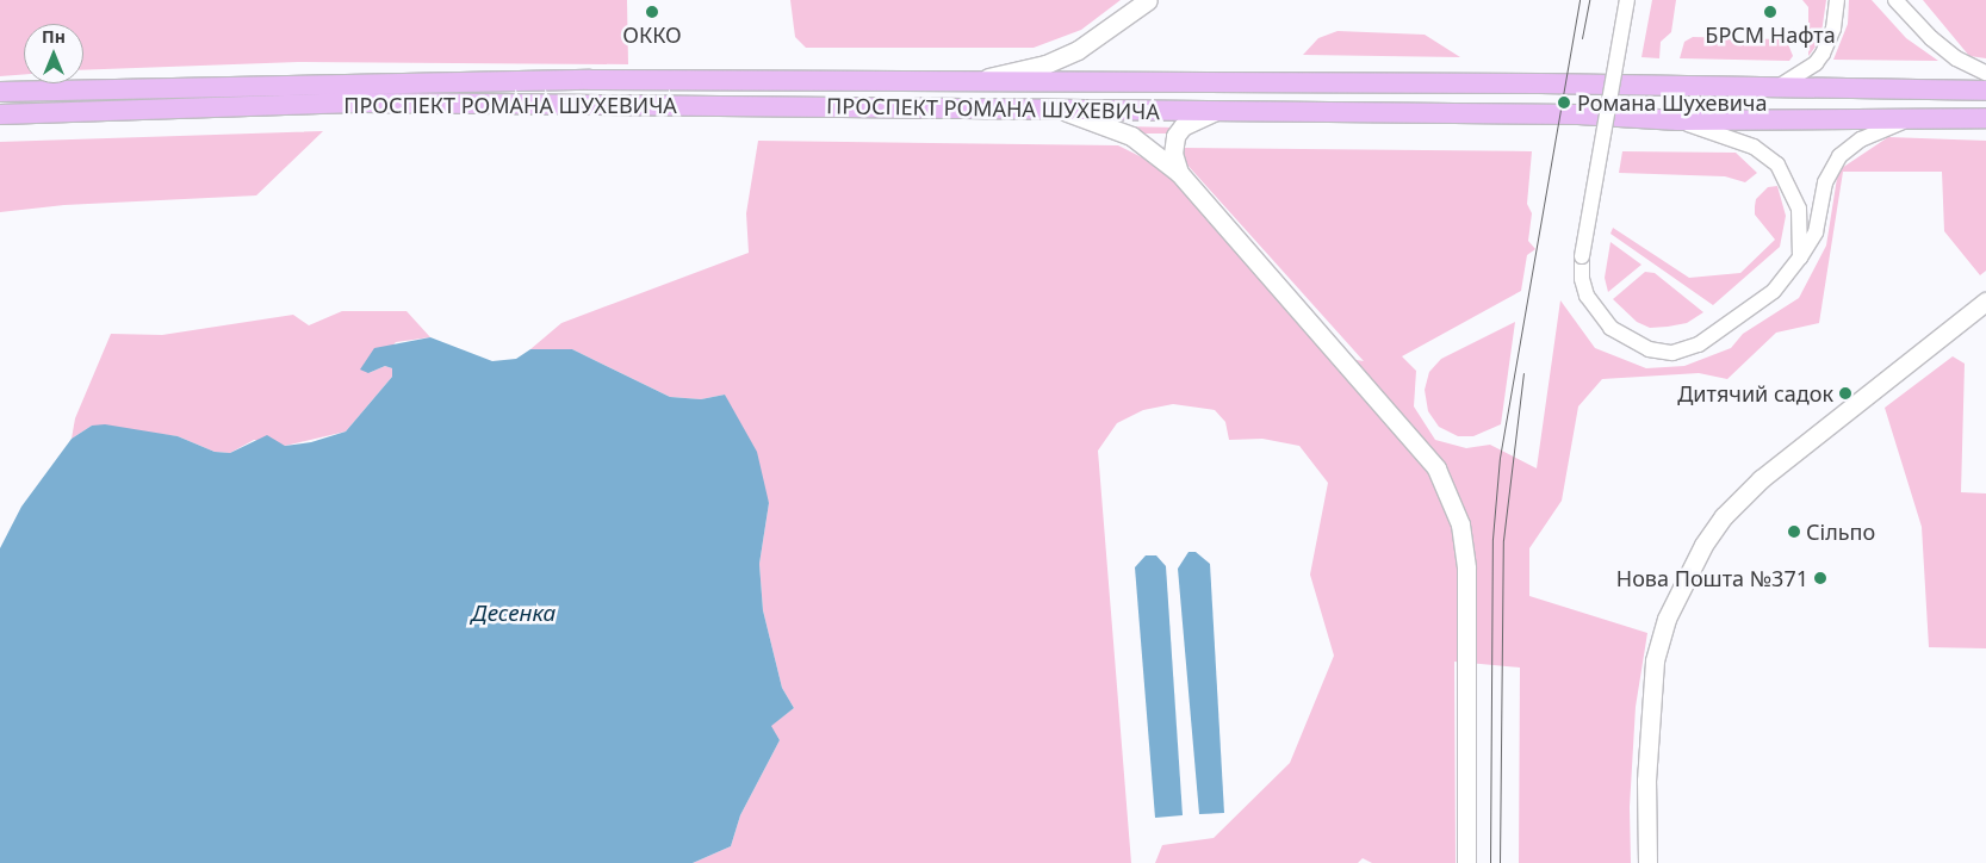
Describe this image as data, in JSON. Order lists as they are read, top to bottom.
{
  "streets": {
    "main road": ["ПРОСПЕКТ РОМАНА ШУХЕВИЧА"]
  },
  "water": ["Десенка"],
  "places": [
    "ОККО",
    "БРСМ Нафта",
    "Романа Шухевича",
    "Дитячий садок",
    "Сільпо",
    "Нова Пошта №371"
  ],
  "north": "top"
}
